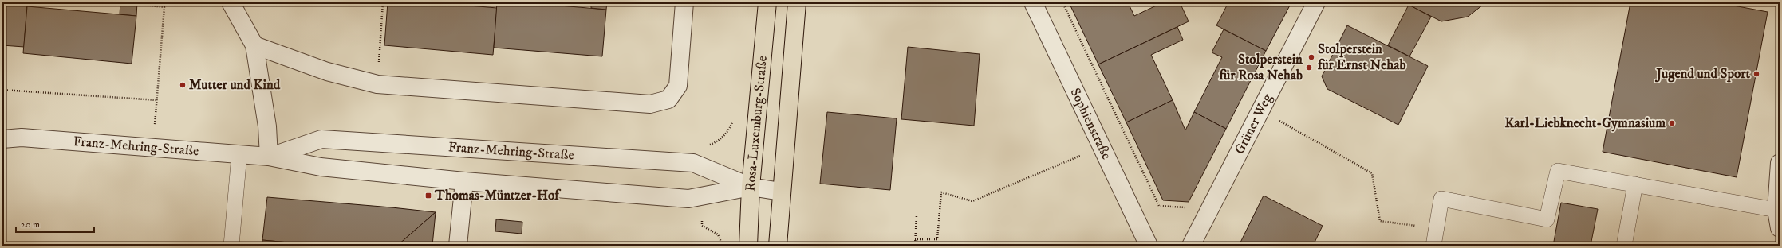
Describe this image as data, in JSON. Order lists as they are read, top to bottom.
{
  "streets": {
    "main road": ["Rosa-Luxemburg-Straße"],
    "street": ["Sophienstraße", "Grüner Weg", "Franz-Mehring-Straße"]
  },
  "crossings": [
    ["Rosa-Luxemburg-Straße", "Franz-Mehring-Straße"]
  ],
  "places": {
    "other": [
      "Stolperstein für Ernst Nehab",
      "Stolperstein für Rosa Nehab",
      "Jugend und Sport",
      "Mutter und Kind",
      "Karl-Liebknecht-Gymnasium"
    ],
    "transit": ["Thomas-Müntzer-Hof"]
  },
  "scale_bar": "20 m"
}
